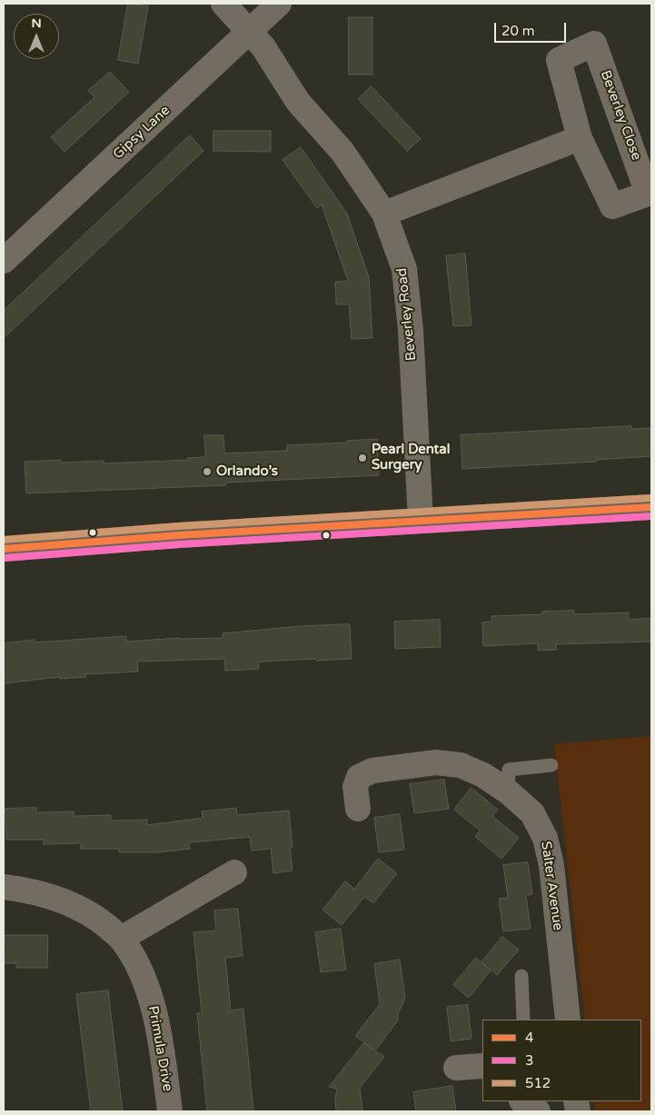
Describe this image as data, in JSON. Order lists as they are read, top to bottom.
{
  "streets": {
    "street": [
      "Beverley Close",
      "Gipsy Lane",
      "Beverley Road",
      "Salter Avenue",
      "Primula Drive"
    ]
  },
  "crossings": [
    ["Gipsy Lane", "Beverley Road"]
  ],
  "places": ["Pearl Dental Surgery", "Orlando’s"],
  "lines": ["transit line 512", "transit line 4", "transit line 3"],
  "legend": ["4", "3", "512"],
  "scale_bar": "20 m",
  "north": "top"
}
